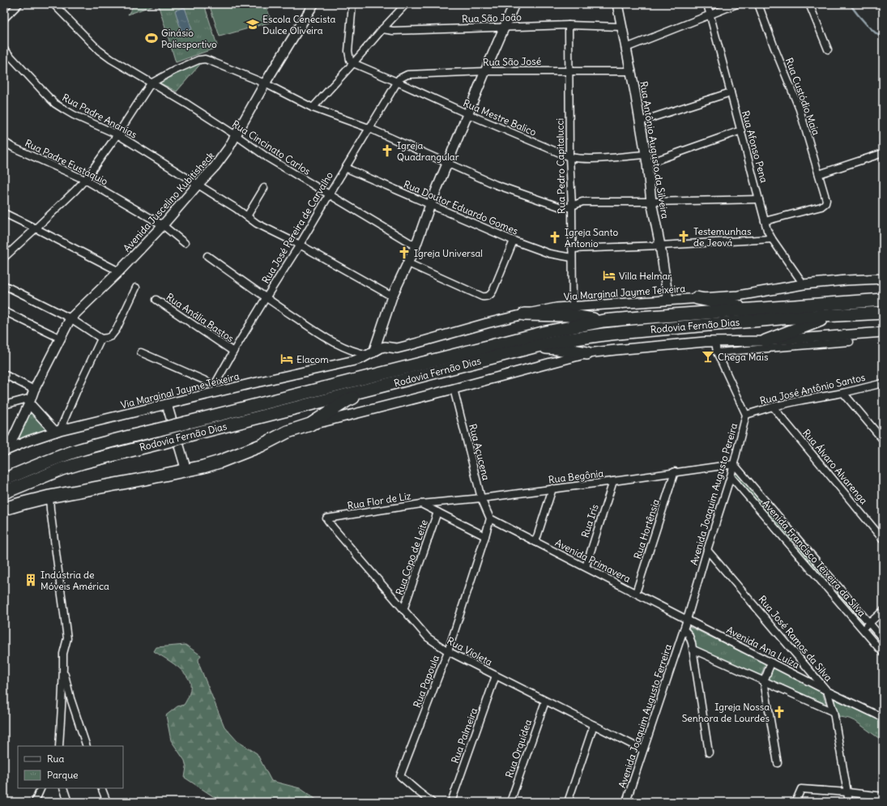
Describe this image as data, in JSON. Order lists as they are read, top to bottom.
{
  "streets": {
    "highway": ["Rodovia Fernão Dias"],
    "main road": ["Rua Antônio Augusto da Silveira", "Avenida Juscelino Kubitisheck", "Via Marginal Jayme Teixeira"],
    "street": [
      "Rua São João",
      "Rua São José",
      "Rua Custódio Maia",
      "Rua Padre Ananias",
      "Rua Mestre Balico",
      "Rua Afonso Pena",
      "Rua Cincinato Carlos",
      "Rua Padre Eustáquio",
      "Rua Pedro Capitalucci",
      "Rua Doutor Eduardo Gomes",
      "Rua José Pereira de Carvalho",
      "Rua Anália Bastos",
      "Rua José Antônio Santos",
      "Rua Açucena",
      "Rua Álvaro Alvarenga",
      "Rua Begônia",
      "Avenida Joaquim Augusto Pereira",
      "Rua Flor de Liz",
      "Rua Irís",
      "Rua Hortênsia",
      "Rua Copo de Leite",
      "Avenida Francisco Teixeira da Silva",
      "Avenida Primavera",
      "Rua José Ramos da Silva",
      "Avenida Ana Luíza",
      "Rua Violeta",
      "Rua Papoula",
      "Avenida Joaquim Augusto Ferreira",
      "Rua Palmeira",
      "Rua Orquídea"
    ]
  },
  "crossings": [
    ["Rua São João", "Rua Antônio Augusto da Silveira"],
    ["Rua São João", "Rua Pedro Capitalucci"],
    ["Rua São José", "Rua Mestre Balico"],
    ["Rua São José", "Rua Antônio Augusto da Silveira"],
    ["Rua São José", "Rua Pedro Capitalucci"],
    ["Rua São José", "Rua José Pereira de Carvalho"],
    ["Rua Custódio Maia", "Rua Afonso Pena"],
    ["Rua Padre Ananias", "Avenida Juscelino Kubitisheck"],
    ["Rua Padre Ananias", "Rua José Pereira de Carvalho"],
    ["Rua Mestre Balico", "Rua Afonso Pena"],
    ["Rua Mestre Balico", "Rua Antônio Augusto da Silveira"],
    ["Rua Mestre Balico", "Rua Pedro Capitalucci"],
    ["Rua Mestre Balico", "Rua José Pereira de Carvalho"],
    ["Rua Afonso Pena", "Via Marginal Jayme Teixeira"],
    ["Rua Cincinato Carlos", "Avenida Juscelino Kubitisheck"],
    ["Rua Cincinato Carlos", "Rua José Pereira de Carvalho"],
    ["Rua Antônio Augusto da Silveira", "Via Marginal Jayme Teixeira"],
    ["Rua Padre Eustáquio", "Avenida Juscelino Kubitisheck"],
    ["Rua Pedro Capitalucci", "Rua Doutor Eduardo Gomes"],
    ["Rua Pedro Capitalucci", "Via Marginal Jayme Teixeira"],
    ["Avenida Juscelino Kubitisheck", "Via Marginal Jayme Teixeira"],
    ["Rua Doutor Eduardo Gomes", "Rua José Pereira de Carvalho"],
    ["Rua José Pereira de Carvalho", "Rua Anália Bastos"],
    ["Rua José Antônio Santos", "Rua Álvaro Alvarenga"],
    ["Rua José Antônio Santos", "Avenida Joaquim Augusto Pereira"],
    ["Rua Açucena", "Rua Begônia"],
    ["Rua Açucena", "Avenida Primavera"],
    ["Rua Açucena", "Rua Papoula"],
    ["Rua Begônia", "Avenida Joaquim Augusto Pereira"],
    ["Rua Begônia", "Rua Flor de Liz"],
    ["Rua Begônia", "Rua Irís"],
    ["Rua Begônia", "Rua Hortênsia"],
    ["Rua Begônia", "Avenida Francisco Teixeira da Silva"],
    ["Avenida Joaquim Augusto Pereira", "Avenida Francisco Teixeira da Silva"],
    ["Avenida Joaquim Augusto Pereira", "Avenida Primavera"],
    ["Avenida Joaquim Augusto Pereira", "Rua José Ramos da Silva"],
    ["Avenida Joaquim Augusto Pereira", "Avenida Ana Luíza"],
    ["Avenida Joaquim Augusto Pereira", "Avenida Joaquim Augusto Ferreira"],
    ["Rua Flor de Liz", "Rua Copo de Leite"],
    ["Rua Flor de Liz", "Rua Violeta"],
    ["Rua Flor de Liz", "Rua Papoula"],
    ["Rua Irís", "Avenida Primavera"],
    ["Rua Hortênsia", "Avenida Primavera"],
    ["Rua Copo de Leite", "Rua Violeta"],
    ["Avenida Primavera", "Avenida Ana Luíza"],
    ["Avenida Primavera", "Rua Papoula"],
    ["Rua José Ramos da Silva", "Avenida Ana Luíza"],
    ["Rua Violeta", "Rua Papoula"],
    ["Rua Violeta", "Avenida Joaquim Augusto Ferreira"],
    ["Rua Violeta", "Rua Palmeira"],
    ["Rua Violeta", "Rua Orquídea"]
  ],
  "places": {
    "school or university": ["Escola Cenecista Dulce Oliveira"],
    "sports": ["Ginásio Poliesportivo"],
    "church": [
      "Igreja Quadrangular",
      "Testemunhas de Jeová",
      "Igreja Santo Antonio",
      "Igreja Universal",
      "Igreja Nossa Senhora de Lourdes"
    ],
    "hotel": ["Villa Helmar", "Elacom"],
    "bar": ["Chega Mais"],
    "building": ["Indústria de Móveis América"]
  },
  "legend": ["Rua", "Parque"]
}
